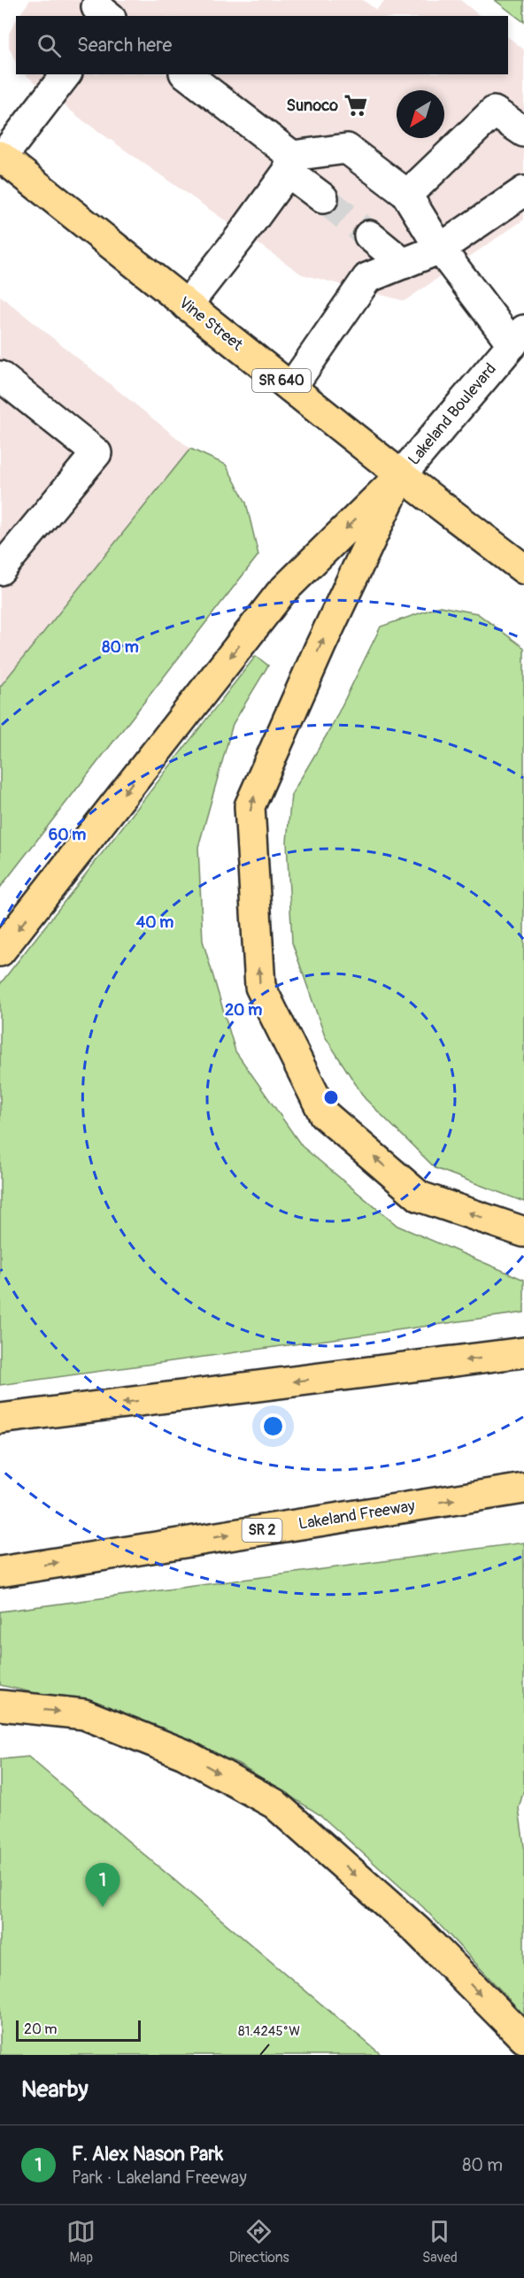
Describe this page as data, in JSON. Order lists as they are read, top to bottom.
{
  "streets": {
    "main road": [
      "Vine Street",
      "SR 640",
      "Lakeland Freeway",
      "SR 2"
    ],
    "street": ["Lakeland Boulevard"]
  },
  "crossings": [
    ["Vine Street", "Lakeland Boulevard"]
  ],
  "places": {
    "supermarket": ["Sunoco"]
  },
  "scale_bar": "20 m",
  "north": "bottom left",
  "page": {
    "search": "Search here",
    "pins": "1",
    "scale": "20 m",
    "heading": "Nearby",
    "list": [
      {
        "mark": "1",
        "name": "F. Alex Nason Park",
        "note": "Park · Lakeland Freeway",
        "value": "80 m"
      }
    ],
    "nav": ["Map", "Directions", "Saved"]
  },
  "coordinates": ["81.4245°W"],
  "rings": [
    "80 m",
    "60 m",
    "40 m",
    "20 m"
  ]
}
